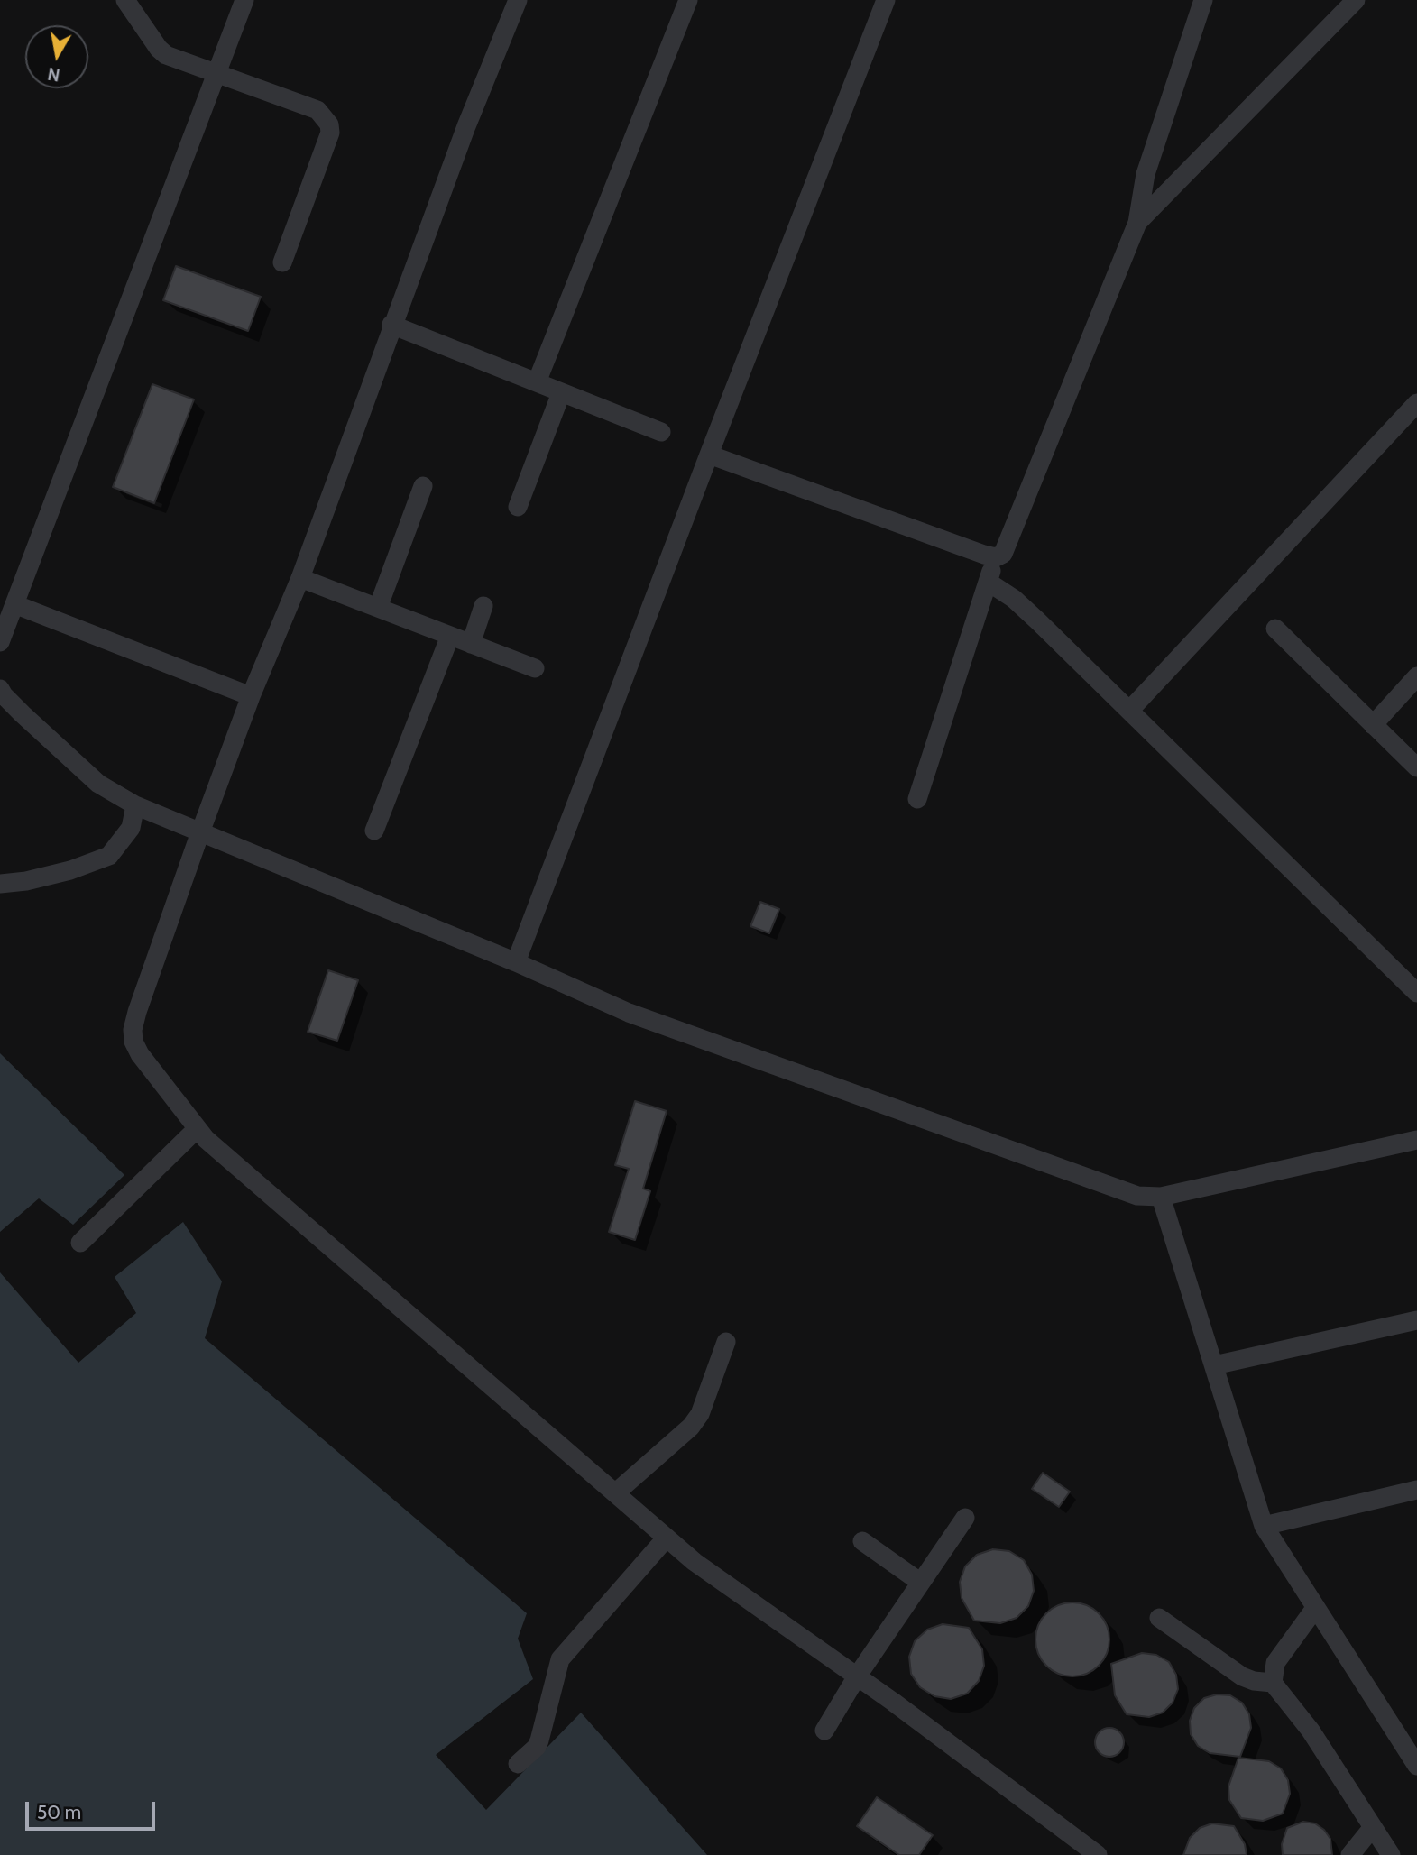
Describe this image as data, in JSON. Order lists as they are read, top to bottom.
{
  "scale_bar": "50 m",
  "north": "bottom"
}
